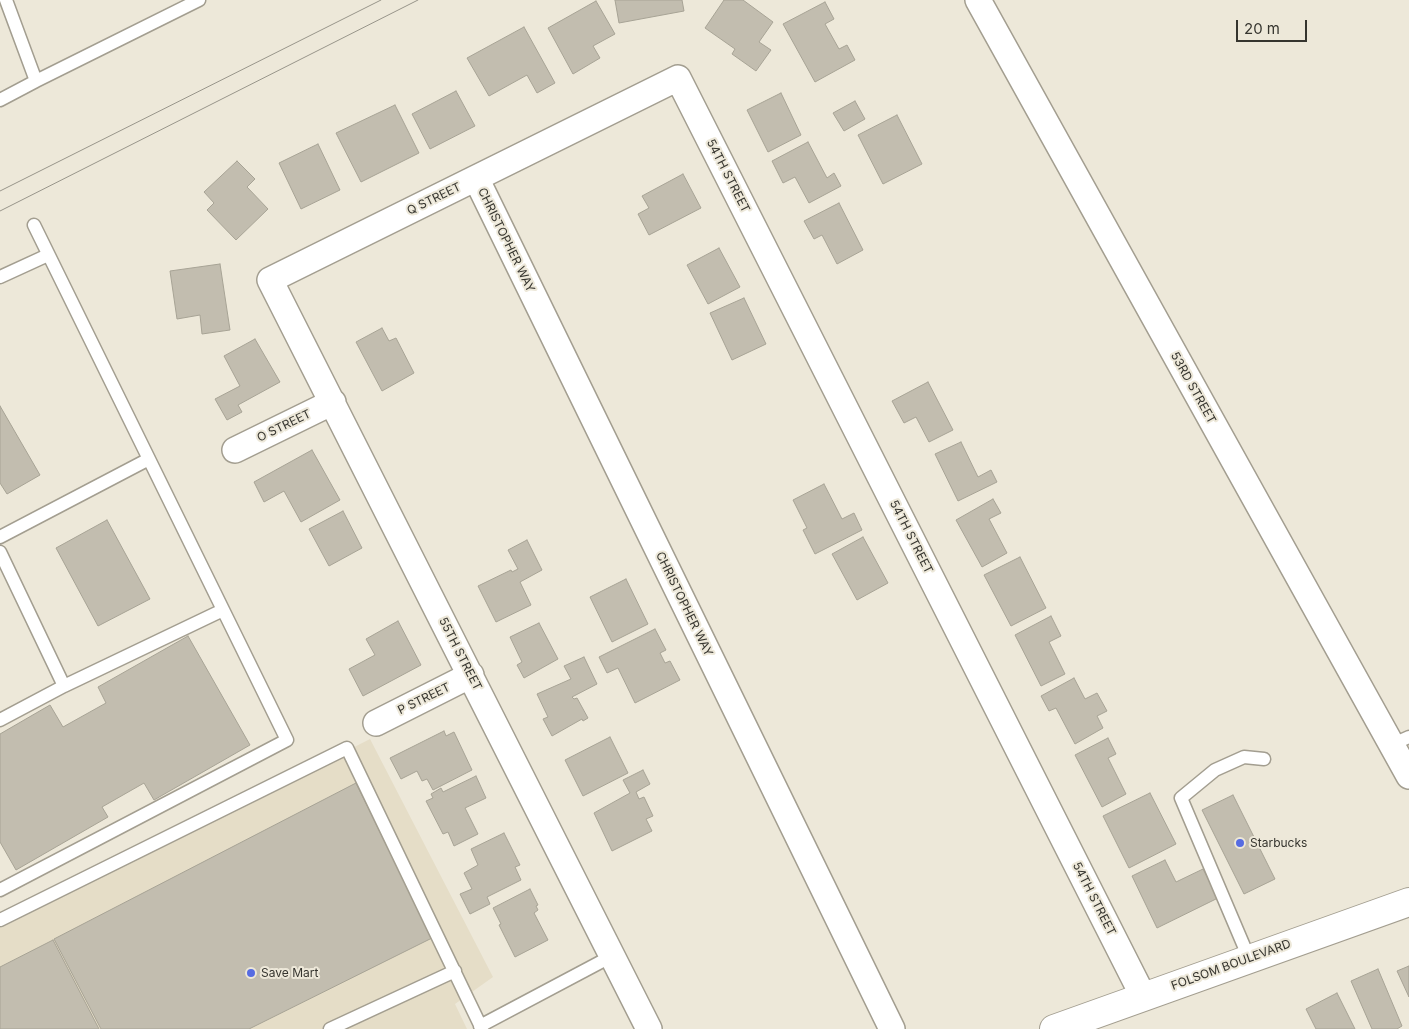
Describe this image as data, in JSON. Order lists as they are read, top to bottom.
{
  "streets": {
    "main road": ["FOLSOM BOULEVARD"],
    "street": [
      "54TH STREET",
      "Q STREET",
      "CHRISTOPHER WAY",
      "53RD STREET",
      "O STREET",
      "55TH STREET",
      "P STREET"
    ]
  },
  "crossings": [
    ["54TH STREET", "Q STREET"],
    ["54TH STREET", "FOLSOM BOULEVARD"],
    ["Q STREET", "CHRISTOPHER WAY"],
    ["Q STREET", "55TH STREET"],
    ["O STREET", "55TH STREET"],
    ["55TH STREET", "P STREET"]
  ],
  "places": ["Starbucks", "Save Mart"],
  "scale_bar": "20 m"
}
